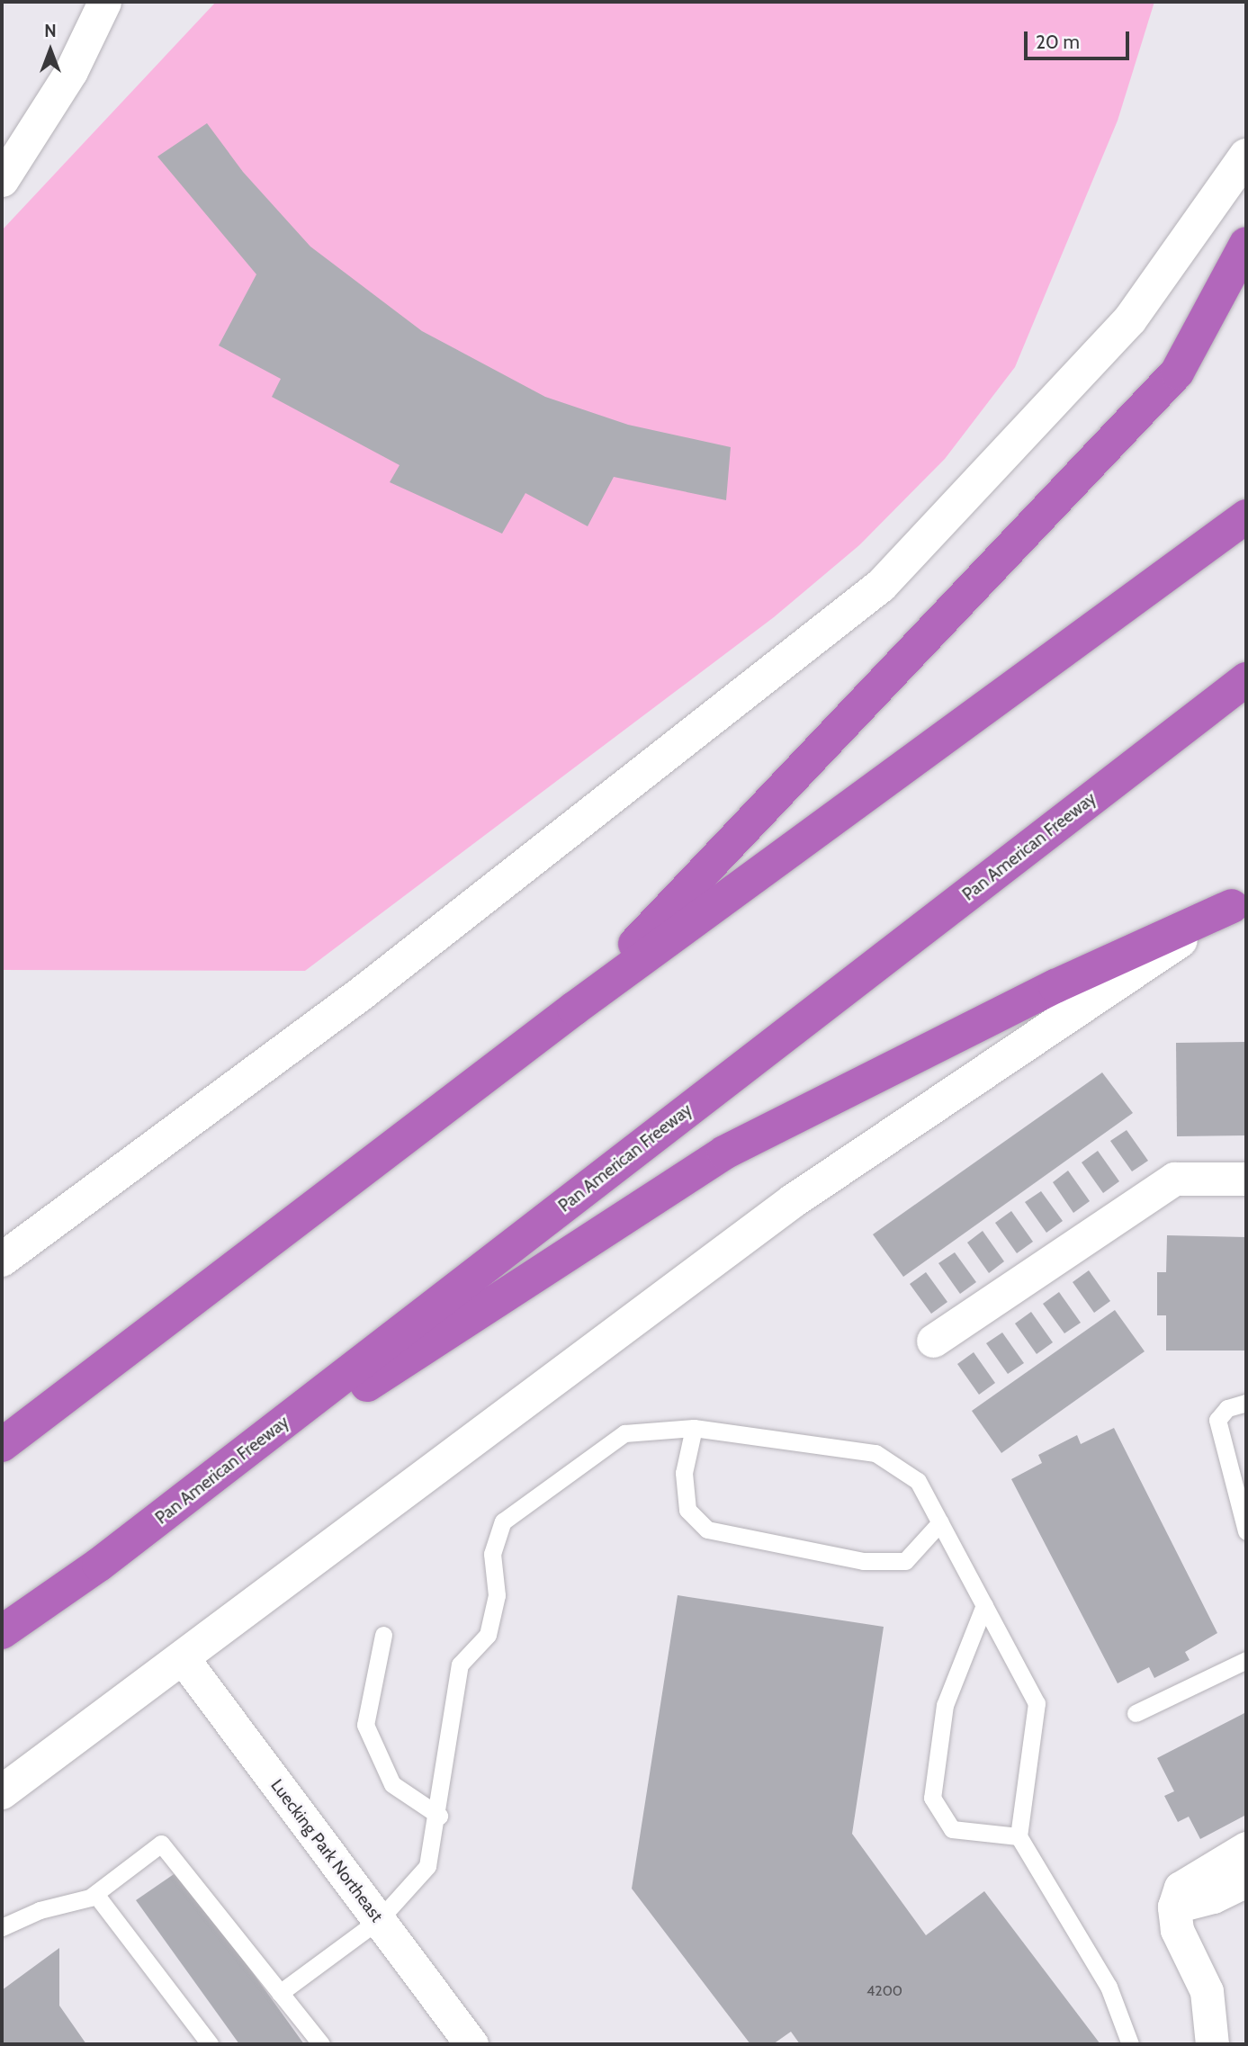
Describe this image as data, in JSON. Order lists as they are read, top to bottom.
{
  "streets": {
    "highway": ["Pan American Freeway"],
    "street": ["Luecking Park Northeast"]
  },
  "house_numbers": ["4200"],
  "scale_bar": "20 m",
  "north": "top"
}
